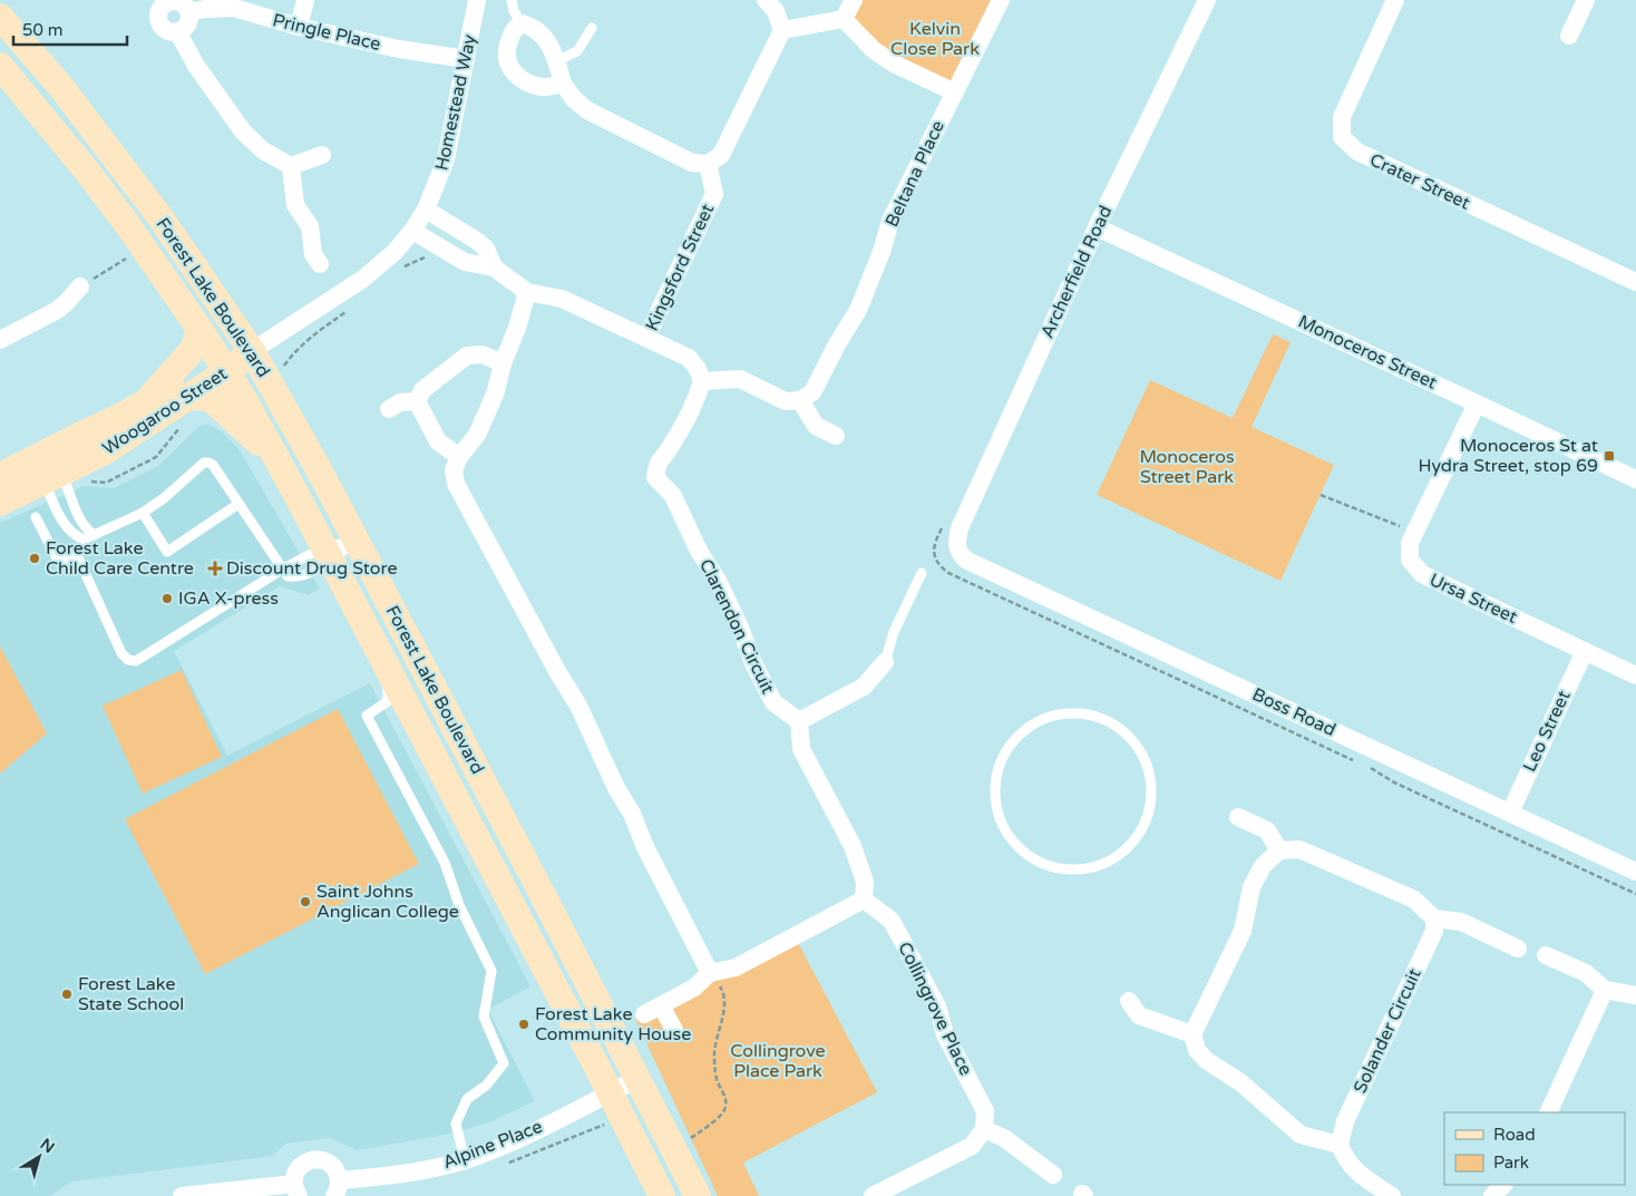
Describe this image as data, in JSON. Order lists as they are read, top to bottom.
{
  "streets": {
    "main road": ["Forest Lake Boulevard", "Woogaroo Street"],
    "street": [
      "Pringle Place",
      "Homestead Way",
      "Beltana Place",
      "Crater Street",
      "Kingsford Street",
      "Archerfield Road",
      "Monoceros Street",
      "Ursa Street",
      "Clarendon Circuit",
      "Boss Road",
      "Leo Street",
      "Collingrove Place",
      "Solander Circuit",
      "Alpine Place"
    ]
  },
  "crossings": [
    ["Pringle Place", "Homestead Way"],
    ["Homestead Way", "Forest Lake Boulevard"],
    ["Homestead Way", "Woogaroo Street"],
    ["Archerfield Road", "Monoceros Street"],
    ["Archerfield Road", "Boss Road"],
    ["Forest Lake Boulevard", "Woogaroo Street"],
    ["Forest Lake Boulevard", "Alpine Place"],
    ["Monoceros Street", "Ursa Street"],
    ["Ursa Street", "Leo Street"],
    ["Boss Road", "Leo Street"]
  ],
  "parks": ["Kelvin Close Park", "Monoceros Street Park", "Collingrove Place Park"],
  "places": {
    "transit": ["Monoceros St at Hydra Street, stop 69"],
    "other": [
      "Forest Lake Child Care Centre",
      "IGA X-press",
      "Saint Johns Anglican College",
      "Forest Lake State School",
      "Forest Lake Community House"
    ],
    "health": ["Discount Drug Store"]
  },
  "legend": ["Road", "Park"],
  "scale_bar": "50 m",
  "north": "top right"
}
